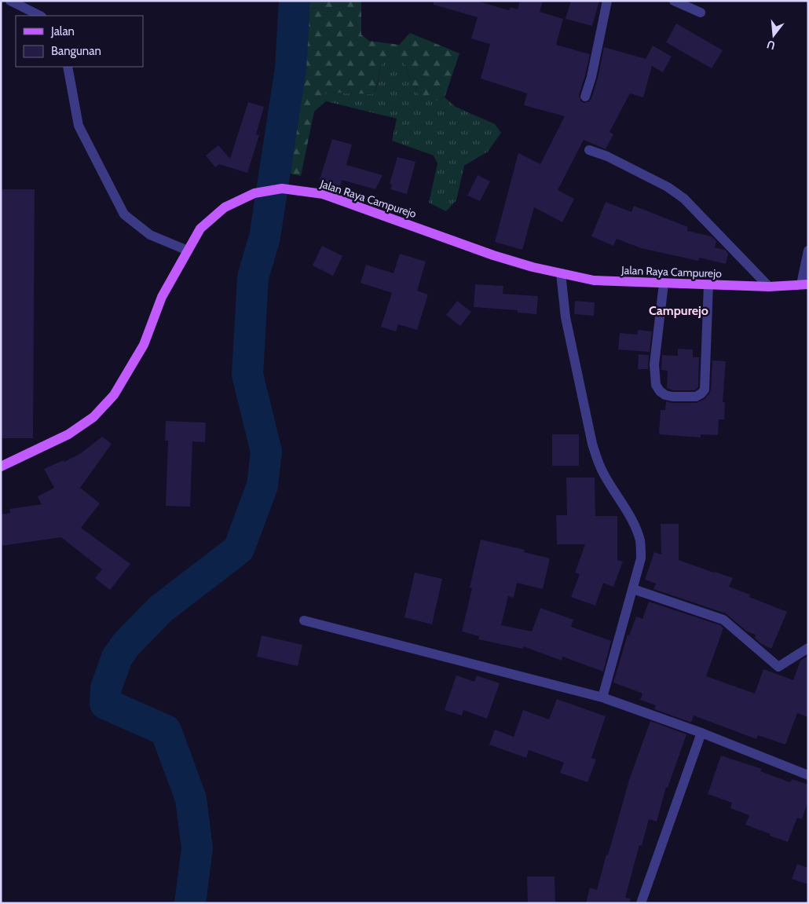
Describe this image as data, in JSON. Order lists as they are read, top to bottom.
{
  "streets": {
    "main road": ["Jalan Raya Campurejo"]
  },
  "districts": ["Campurejo"],
  "legend": ["Jalan", "Bangunan"],
  "north": "bottom"
}
